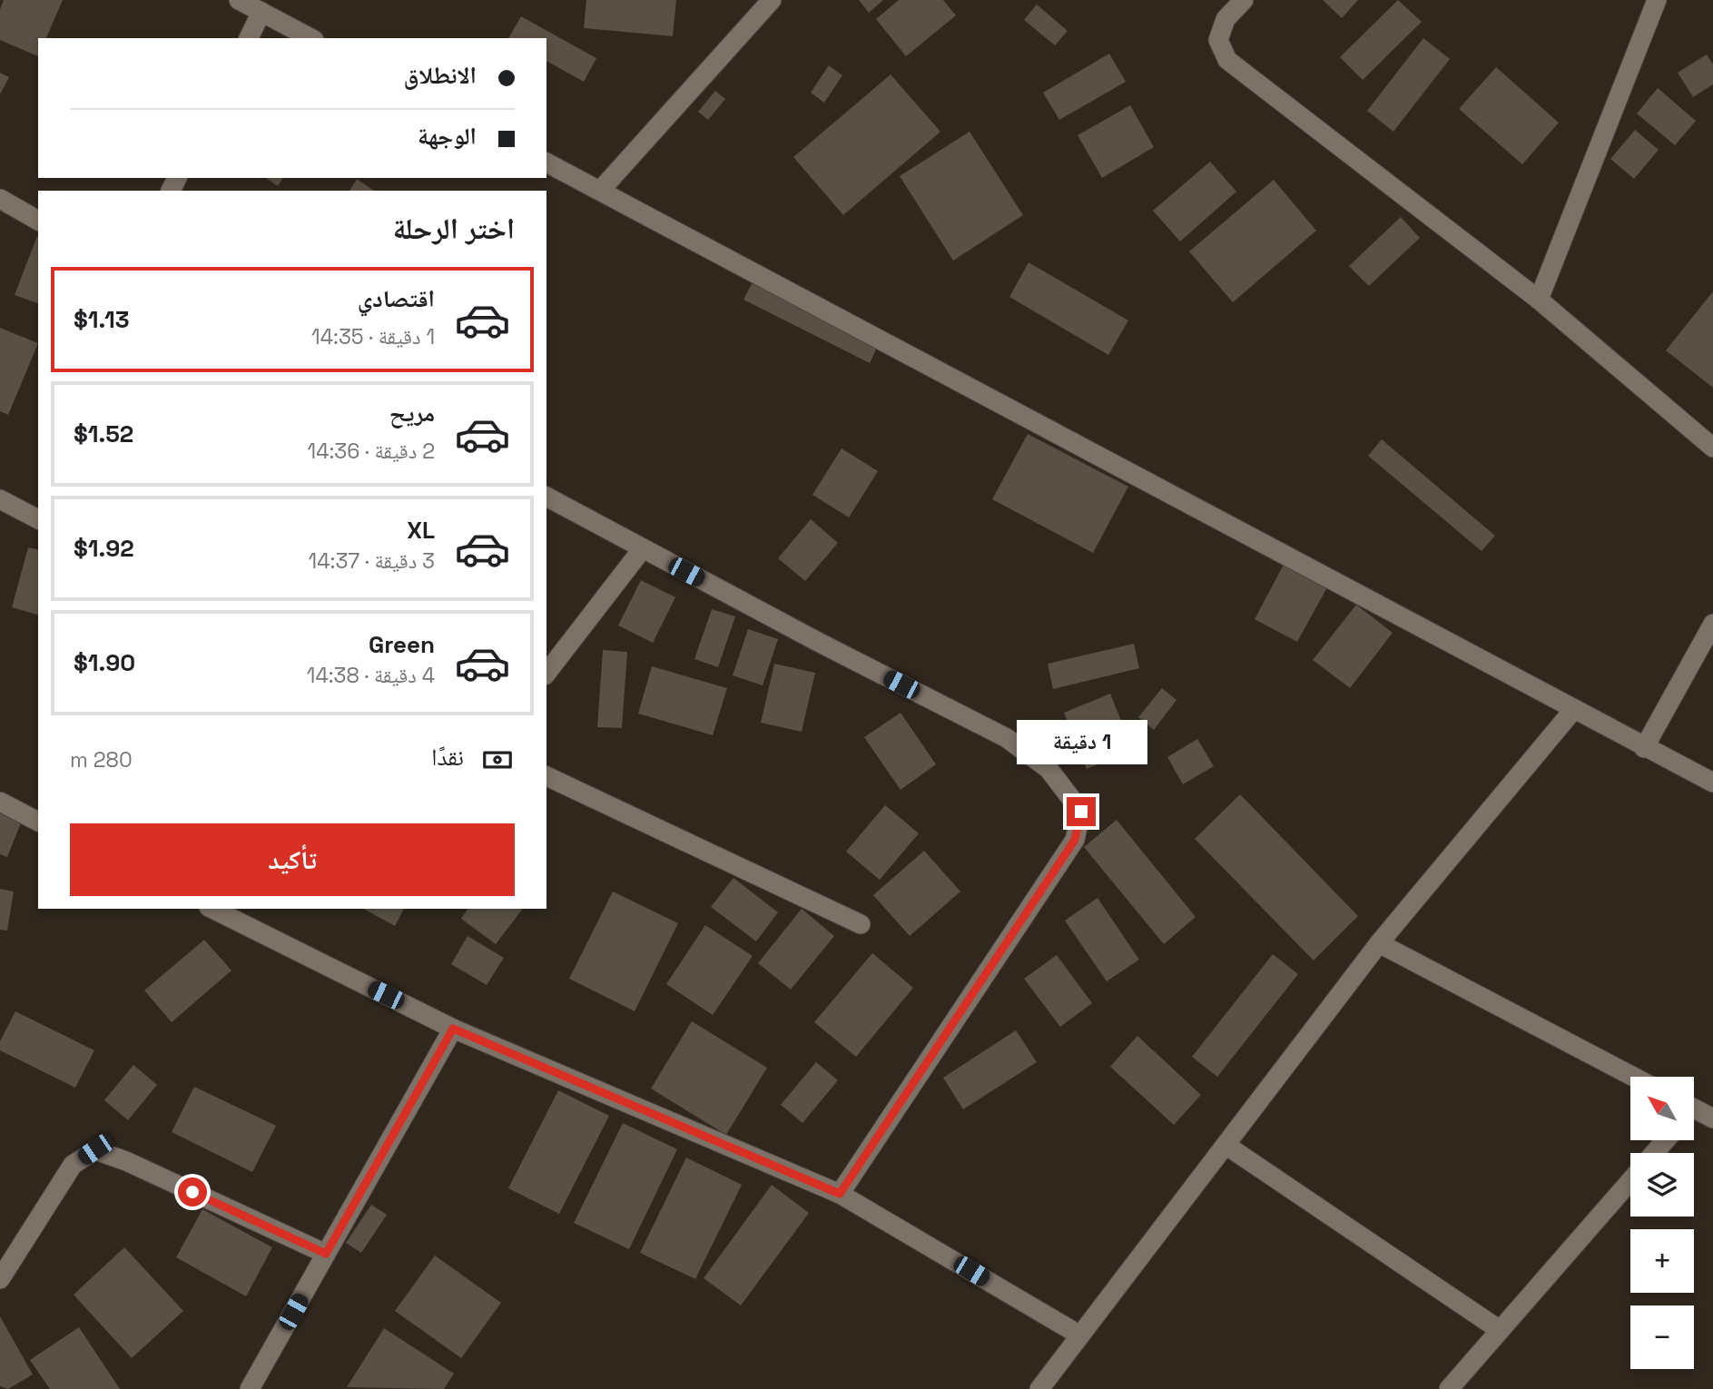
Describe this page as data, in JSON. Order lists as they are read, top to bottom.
{
  "north": "top left",
  "page": {
    "banner": ["الانطلاق", "الوجهة"],
    "heading": "اختر الرحلة",
    "list": [
      {
        "name": "اقتصادي",
        "note": "1 دقيقة · 14:35",
        "value": "$1.13"
      },
      {
        "name": "مريح",
        "note": "2 دقيقة · 14:36",
        "value": "$1.52"
      },
      {
        "name": "XL",
        "note": "3 دقيقة · 14:37",
        "value": "$1.92"
      },
      {
        "name": "Green",
        "note": "4 دقيقة · 14:38",
        "value": "$1.90"
      }
    ],
    "bubble": "1 دقيقة",
    "pay": ["نقدًا", "280 m"],
    "buttons": "تأكيد",
    "map_buttons": ["+", "−"]
  }
}
